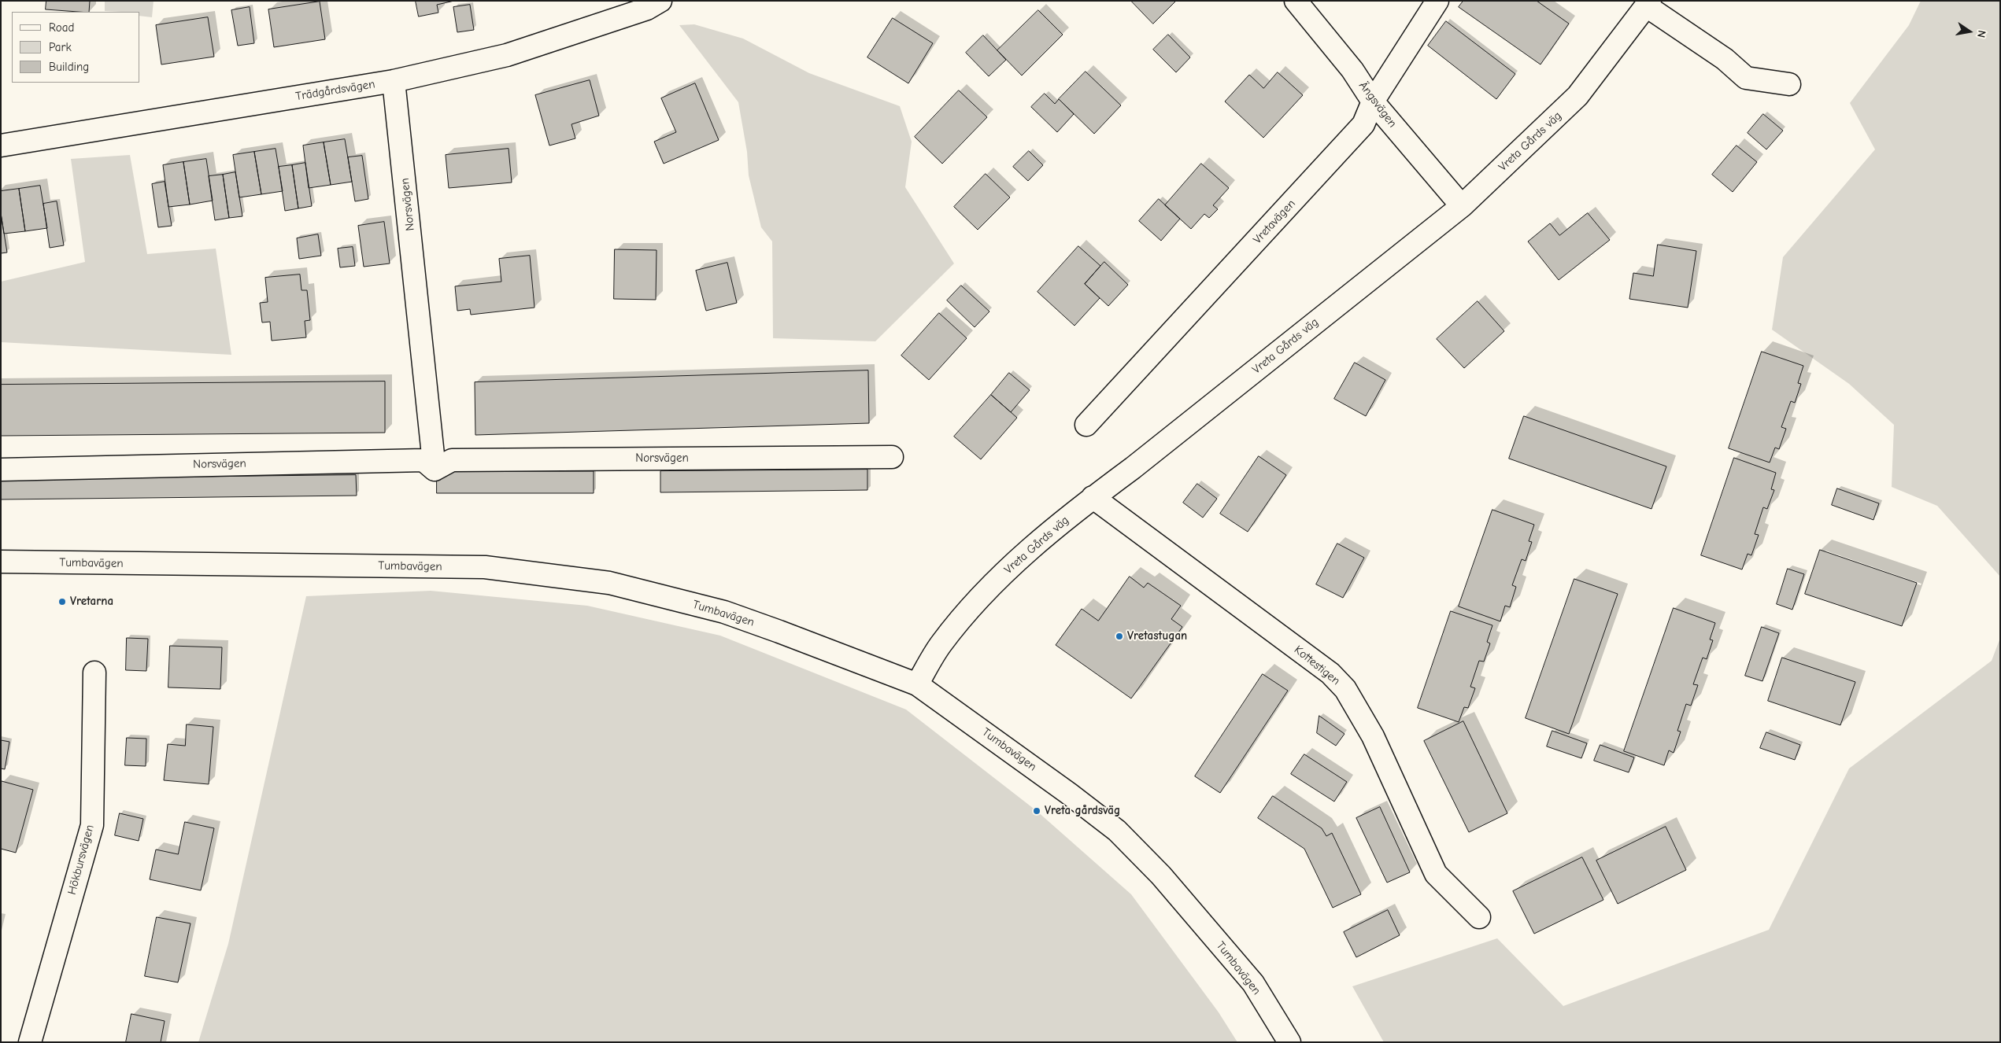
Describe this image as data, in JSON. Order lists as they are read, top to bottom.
{
  "streets": {
    "street": [
      "Trädgårdsvägen",
      "Ängsvägen",
      "Vreta Gårds väg",
      "Norsvägen",
      "Vretavägen",
      "Tumbavägen",
      "Kottestigen",
      "Hökbursvägen"
    ]
  },
  "crossings": [
    ["Trädgårdsvägen", "Norsvägen"],
    ["Ängsvägen", "Vreta Gårds väg"],
    ["Ängsvägen", "Vretavägen"],
    ["Vreta Gårds väg", "Tumbavägen"],
    ["Vreta Gårds väg", "Kottestigen"]
  ],
  "places": ["Vretarna", "Vretastugan", "Vreta gårdsväg"],
  "legend": ["Road", "Park", "Building"],
  "north": "right"
}
